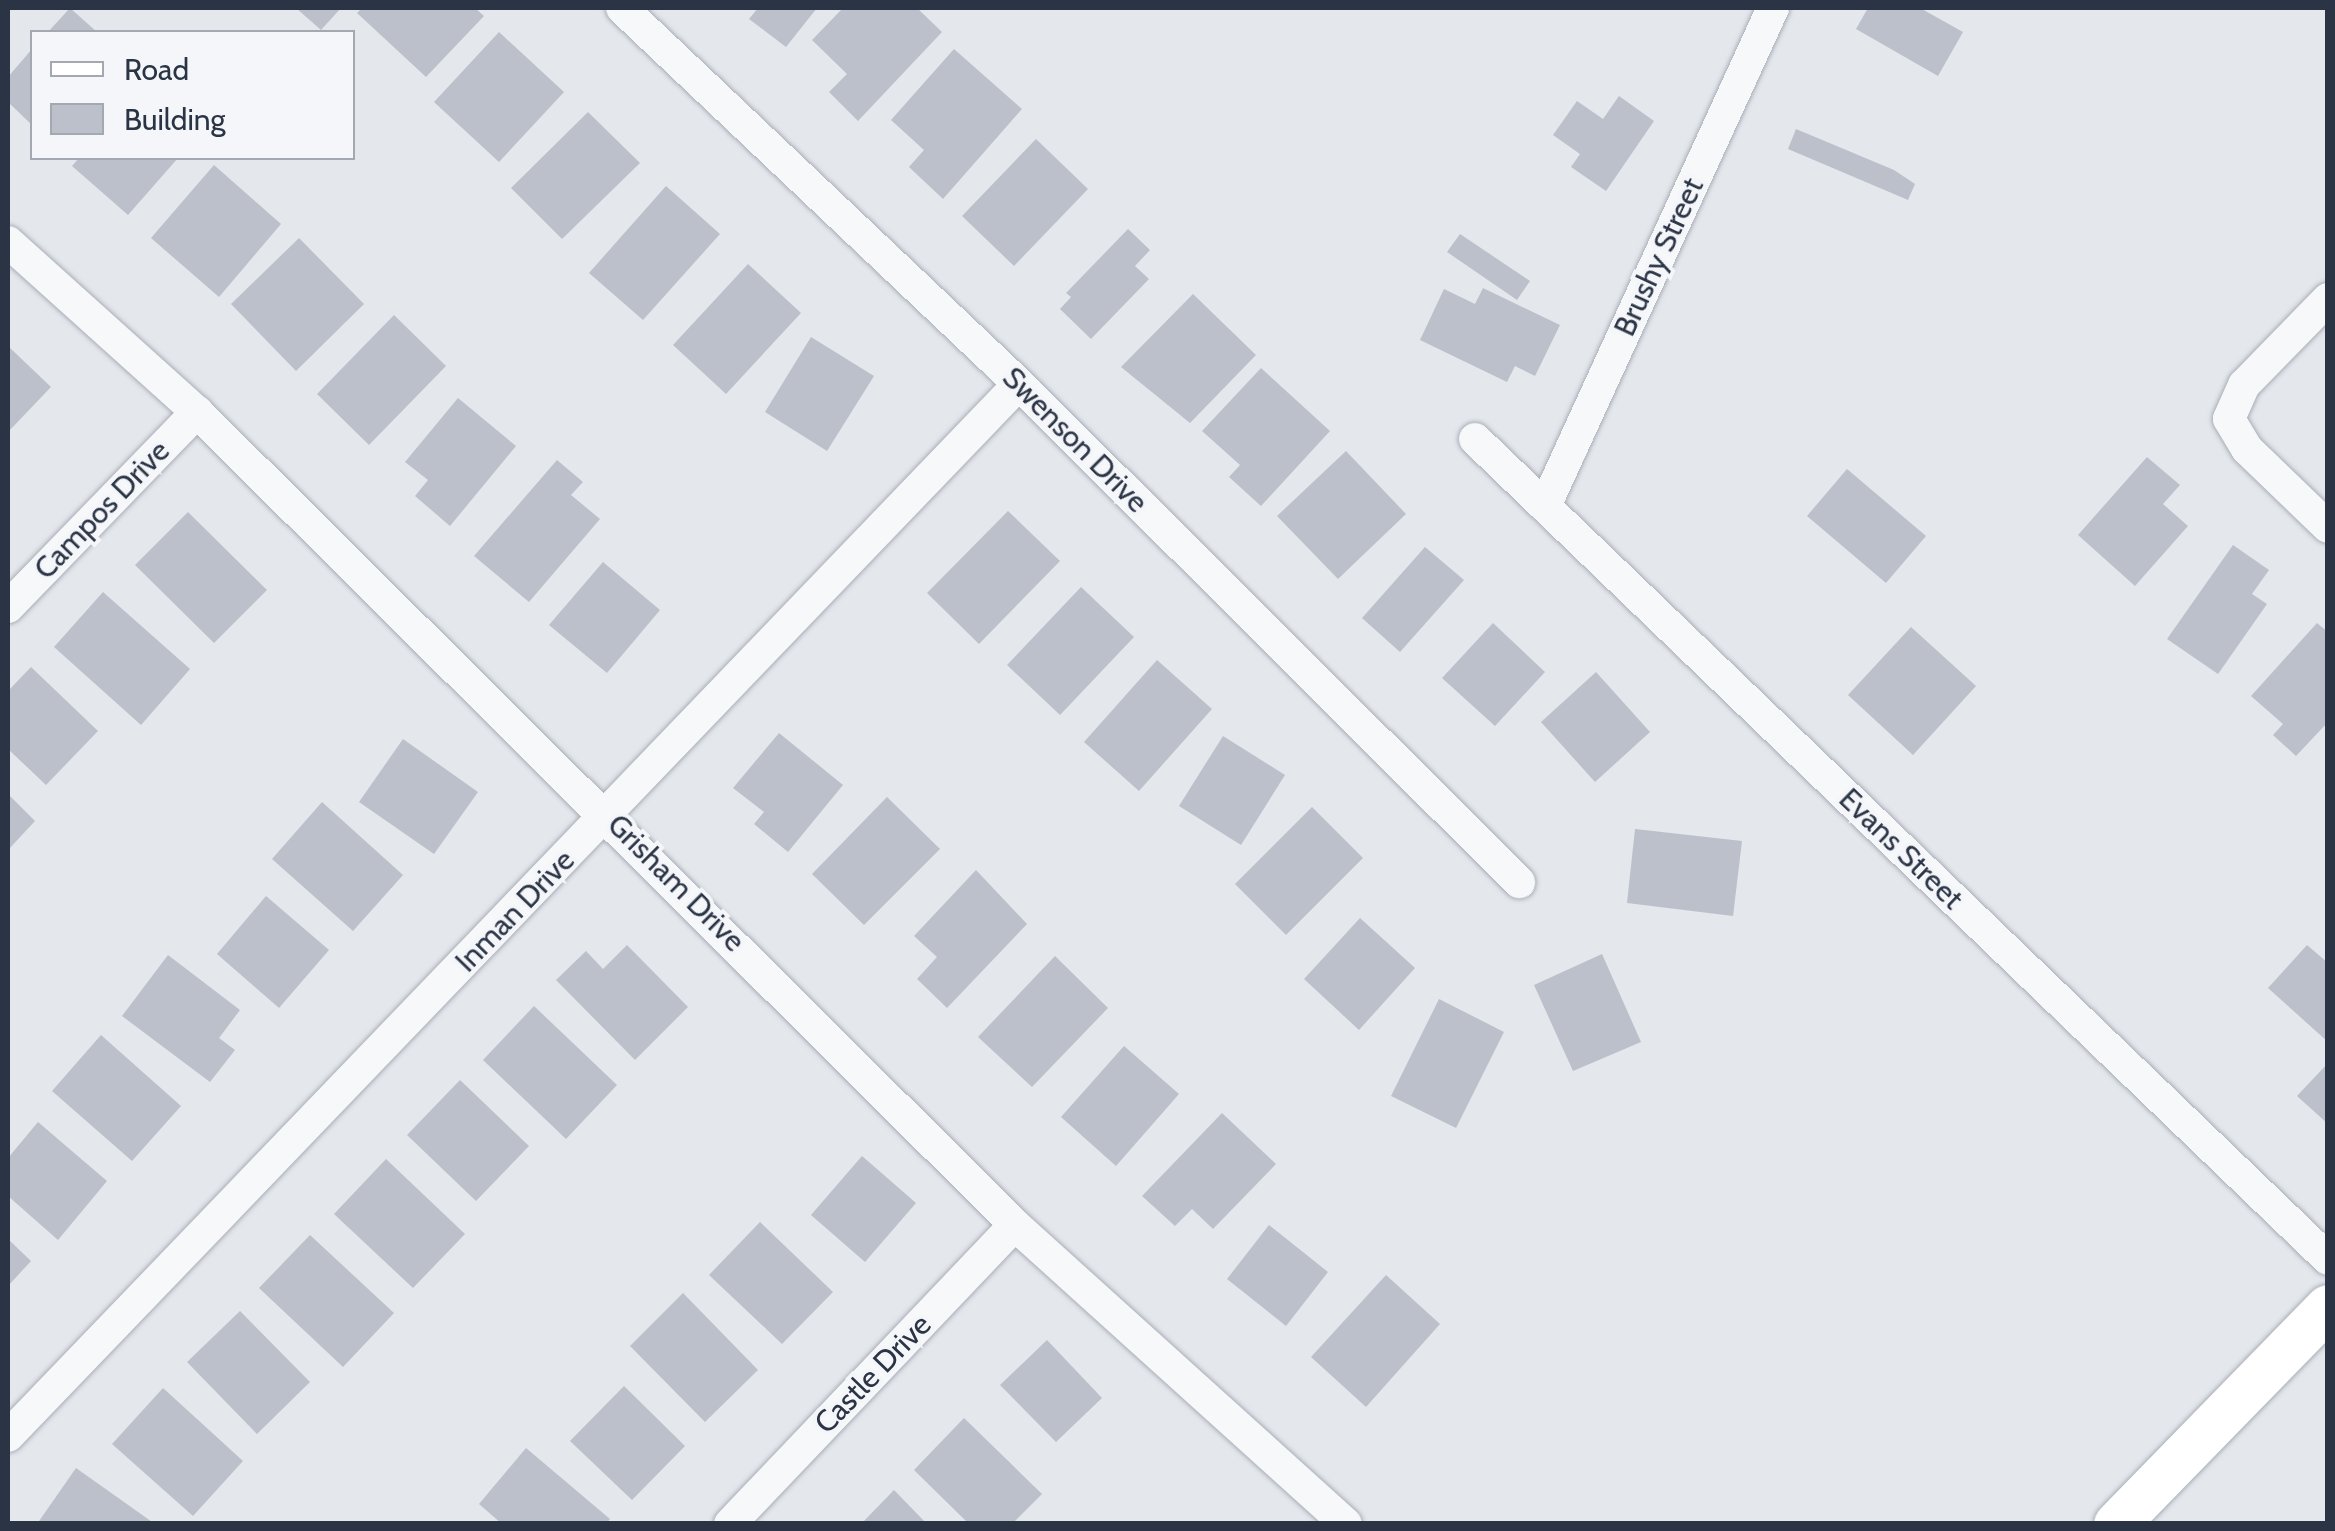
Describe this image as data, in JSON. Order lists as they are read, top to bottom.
{
  "streets": {
    "street": [
      "Brushy Street",
      "Swenson Drive",
      "Campos Drive",
      "Evans Street",
      "Grisham Drive",
      "Inman Drive",
      "Castle Drive"
    ]
  },
  "crossings": [
    ["Brushy Street", "Evans Street"],
    ["Swenson Drive", "Inman Drive"],
    ["Campos Drive", "Grisham Drive"],
    ["Grisham Drive", "Inman Drive"],
    ["Grisham Drive", "Castle Drive"]
  ],
  "legend": ["Road", "Building"]
}
